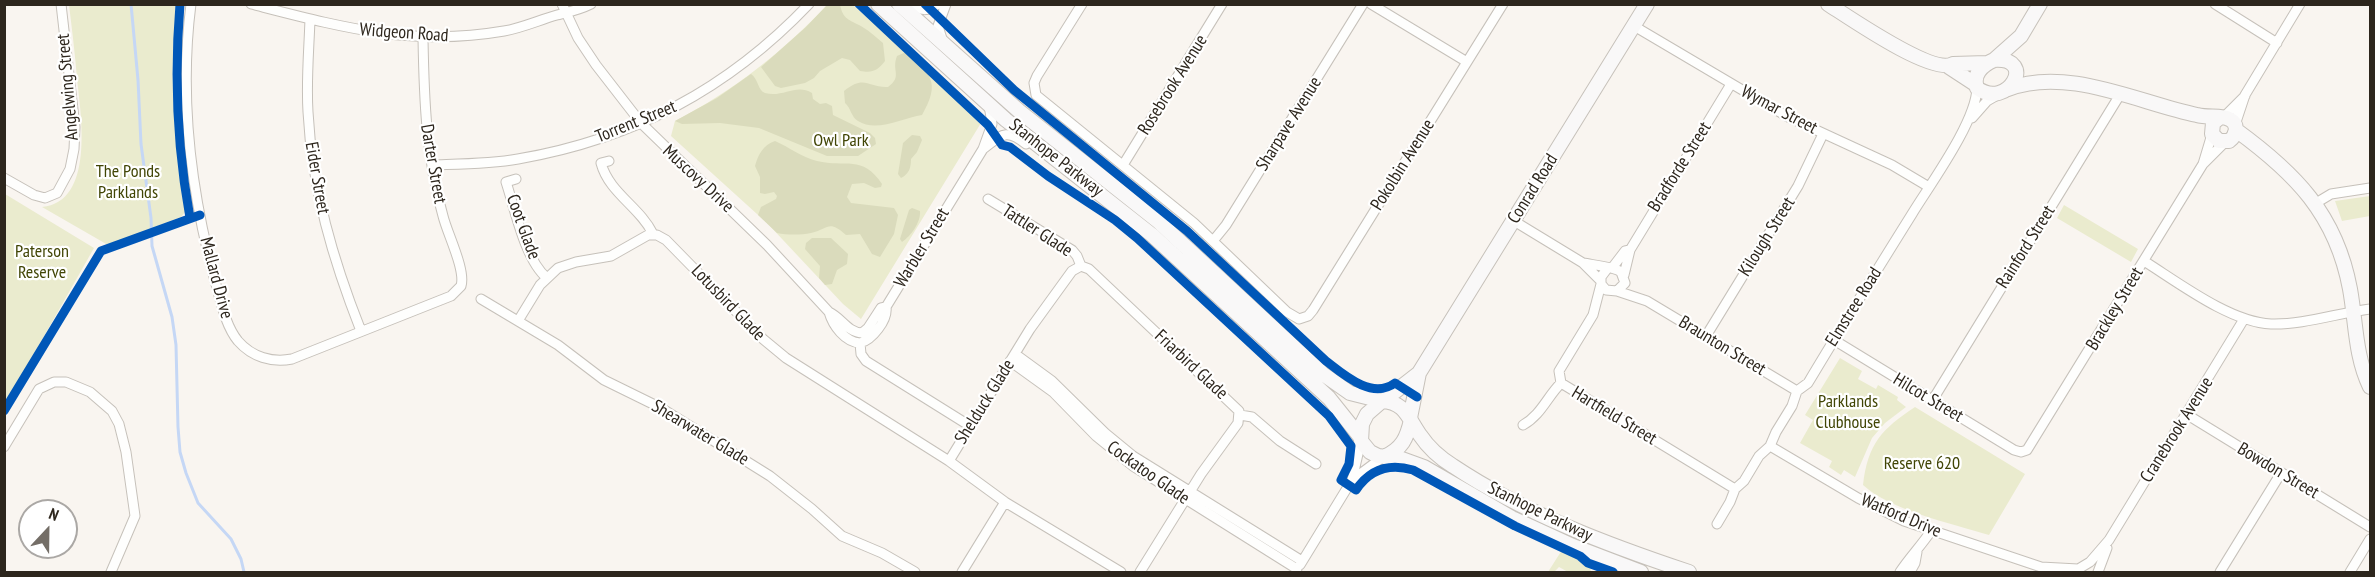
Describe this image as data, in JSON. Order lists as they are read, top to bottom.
{
  "streets": {
    "main road": ["Stanhope Parkway", "Conrad Road"],
    "street": [
      "Widgeon Road",
      "Rosebrook Avenue",
      "Angelwing Street",
      "Wymar Street",
      "Torrent Street",
      "Sharpave Avenue",
      "Darter Street",
      "Pokolbin Avenue",
      "Bradforde Street",
      "Eider Street",
      "Muscovy Drive",
      "Coot Glade",
      "Tattler Glade",
      "Kilough Street",
      "Rainford Street",
      "Warbler Street",
      "Mallard Drive",
      "Lotusbird Glade",
      "Elmstree Road",
      "Brackley Street",
      "Braunton Street",
      "Friarbird Glade",
      "Hilcot Street",
      "Shelduck Glade",
      "Hartfield Street",
      "Cranebrook Avenue",
      "Shearwater Glade",
      "Bowdon Street",
      "Cockatoo Glade",
      "Watford Drive"
    ]
  },
  "crossings": [
    ["Widgeon Road", "Darter Street"],
    ["Widgeon Road", "Eider Street"],
    ["Widgeon Road", "Muscovy Drive"],
    ["Wymar Street", "Bradforde Street"],
    ["Wymar Street", "Conrad Road"],
    ["Wymar Street", "Kilough Street"],
    ["Wymar Street", "Elmstree Road"],
    ["Torrent Street", "Darter Street"],
    ["Torrent Street", "Muscovy Drive"],
    ["Sharpave Avenue", "Pokolbin Avenue"],
    ["Stanhope Parkway", "Conrad Road"],
    ["Stanhope Parkway", "Warbler Street"],
    ["Darter Street", "Mallard Drive"],
    ["Bradforde Street", "Braunton Street"],
    ["Bradforde Street", "Hartfield Street"],
    ["Eider Street", "Mallard Drive"],
    ["Muscovy Drive", "Warbler Street"],
    ["Tattler Glade", "Friarbird Glade"],
    ["Tattler Glade", "Shelduck Glade"],
    ["Kilough Street", "Braunton Street"],
    ["Rainford Street", "Hilcot Street"],
    ["Lotusbird Glade", "Shelduck Glade"],
    ["Elmstree Road", "Braunton Street"],
    ["Elmstree Road", "Hilcot Street"],
    ["Elmstree Road", "Hartfield Street"],
    ["Elmstree Road", "Watford Drive"],
    ["Brackley Street", "Hilcot Street"],
    ["Braunton Street", "Hartfield Street"],
    ["Friarbird Glade", "Shelduck Glade"],
    ["Friarbird Glade", "Cockatoo Glade"],
    ["Shelduck Glade", "Cockatoo Glade"],
    ["Cranebrook Avenue", "Bowdon Street"],
    ["Cranebrook Avenue", "Watford Drive"]
  ],
  "parks": [
    "Owl Park",
    "The Ponds Parklands",
    "Paterson Reserve",
    "Parklands Clubhouse",
    "Reserve 620"
  ],
  "north": "top"
}
